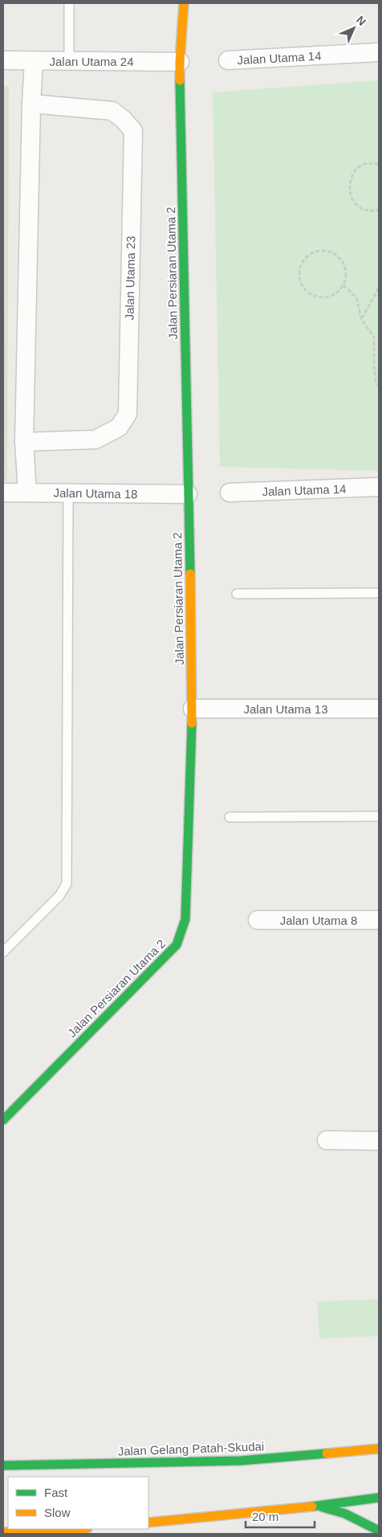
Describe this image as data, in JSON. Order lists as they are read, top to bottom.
{
  "streets": {
    "street": [
      "Jalan Utama 14",
      "Jalan Utama 24",
      "Jalan Persiaran Utama 2",
      "Jalan Utama 23",
      "Jalan Utama 18",
      "Jalan Utama 13",
      "Jalan Utama 8",
      "Jalan Gelang Patah-Skudai"
    ]
  },
  "crossings": [
    ["Jalan Utama 24", "Jalan Persiaran Utama 2"],
    ["Jalan Persiaran Utama 2", "Jalan Utama 18"],
    ["Jalan Persiaran Utama 2", "Jalan Utama 13"]
  ],
  "legend": ["Fast", "Slow"],
  "scale_bar": "20 m",
  "north": "top right"
}
